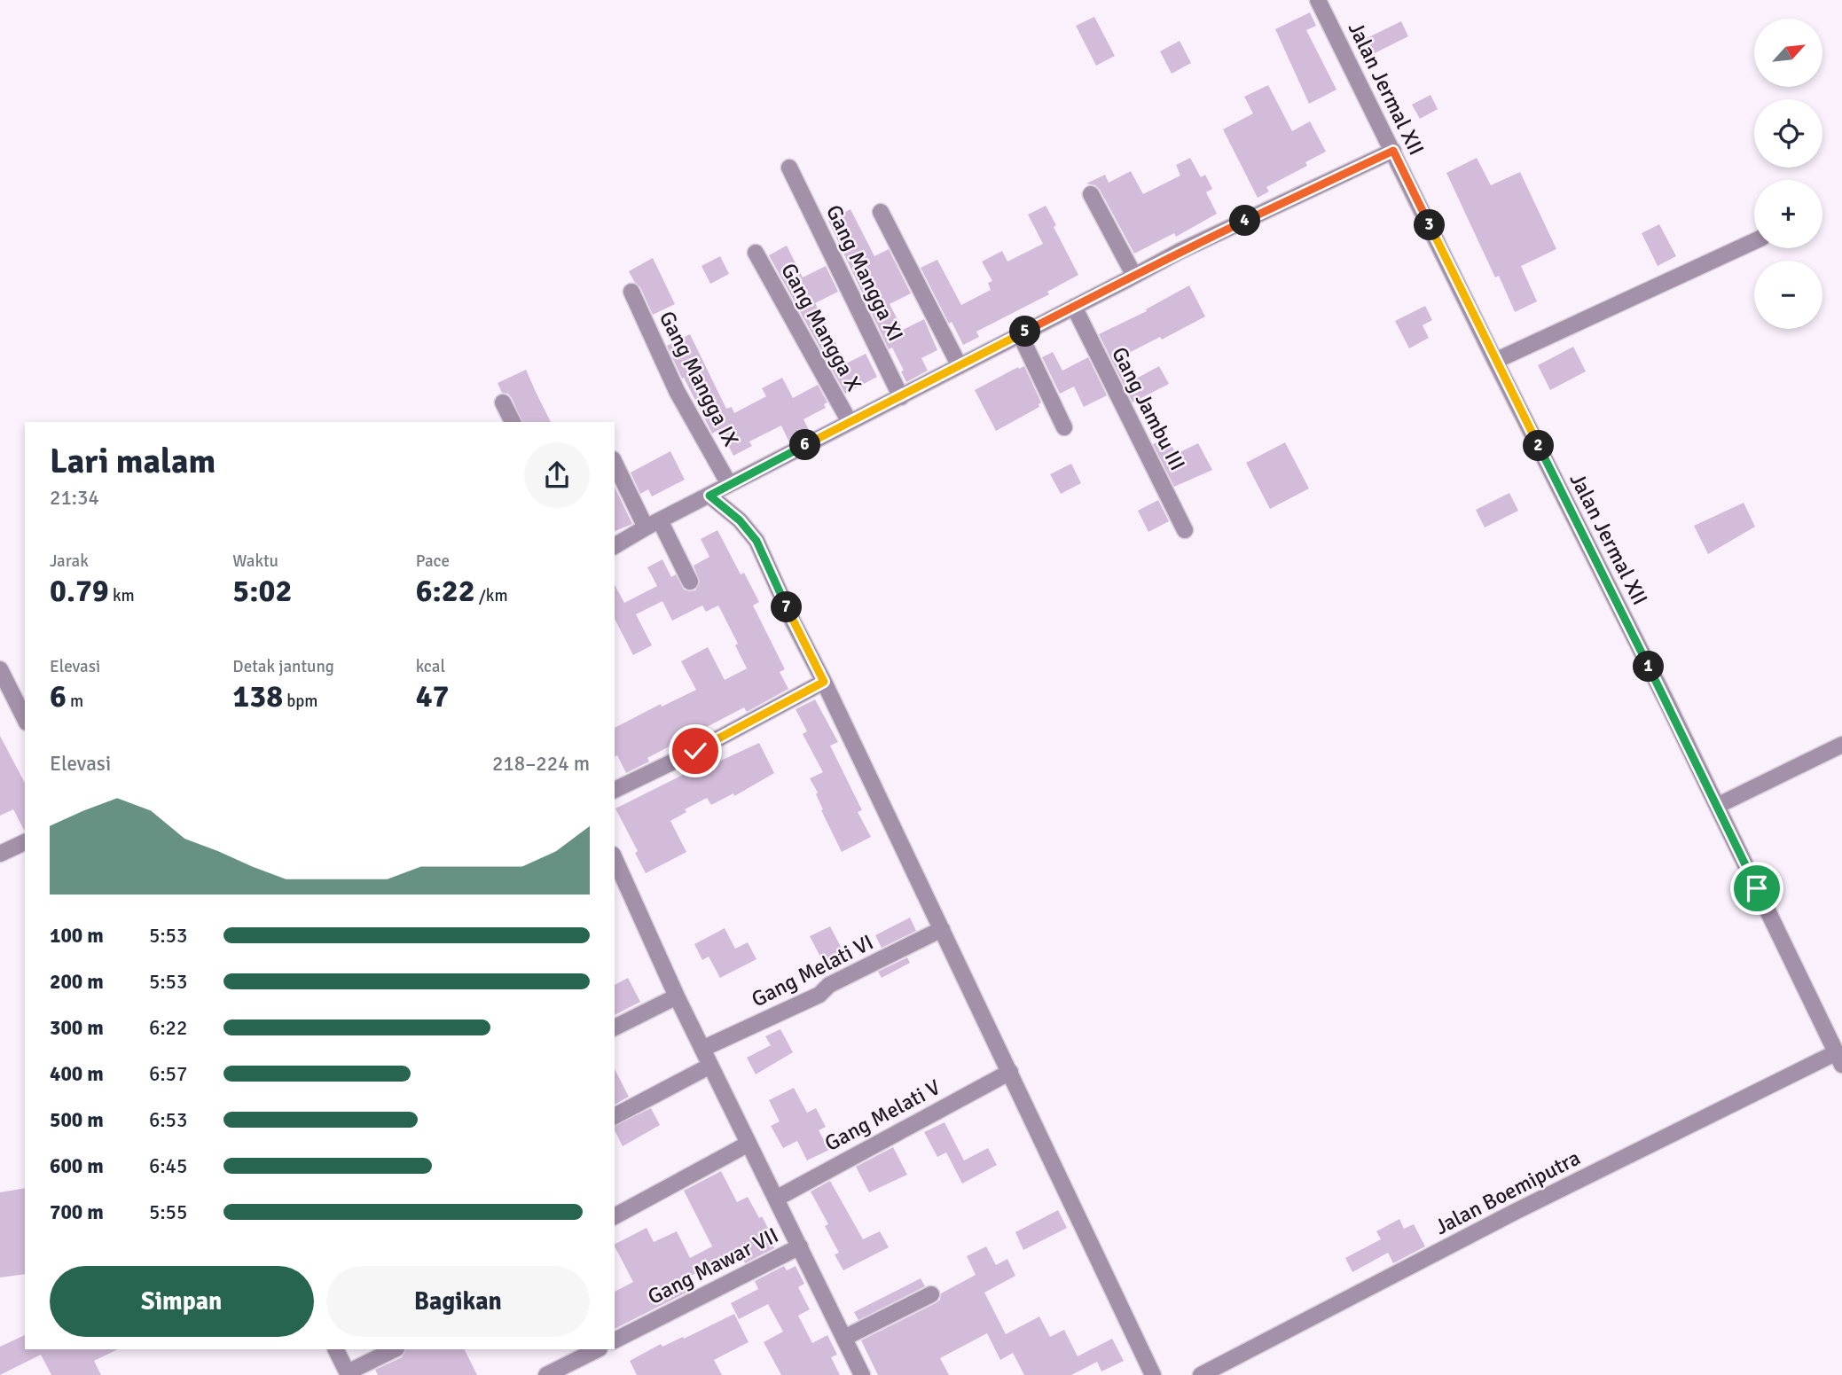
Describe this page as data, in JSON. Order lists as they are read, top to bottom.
{
  "streets": {
    "street": [
      "Jalan Jermal XII",
      "Gang Mangga XI",
      "Gang Mangga X",
      "Gang Mangga IX",
      "Gang Jambu III",
      "Gang Melati VI",
      "Gang Melati V",
      "Jalan Boemiputra",
      "Gang Mawar VII"
    ]
  },
  "crossings": [
    ["Jalan Jermal XII", "Jalan Boemiputra"]
  ],
  "north": "top right",
  "page": {
    "map_buttons": ["+", "−"],
    "pins": [
      "4",
      "3",
      "5",
      "6",
      "2",
      "7",
      "1"
    ],
    "heading": ["Lari malam", "21:34"],
    "stats": [
      ["Jarak", "0.79 km"],
      ["Waktu", "5:02"],
      ["Pace", "6:22 /km"],
      ["Elevasi", "6 m"],
      ["Detak jantung", "138 bpm"],
      ["kcal", "47"]
    ],
    "chart": ["Elevasi", "218–224 m"],
    "list": [
      {
        "name": "100 m",
        "note": "5:53"
      },
      {
        "name": "200 m",
        "note": "5:53"
      },
      {
        "name": "300 m",
        "note": "6:22"
      },
      {
        "name": "400 m",
        "note": "6:57"
      },
      {
        "name": "500 m",
        "note": "6:53"
      },
      {
        "name": "600 m",
        "note": "6:45"
      },
      {
        "name": "700 m",
        "note": "5:55"
      }
    ],
    "buttons": ["Simpan", "Bagikan"]
  }
}
